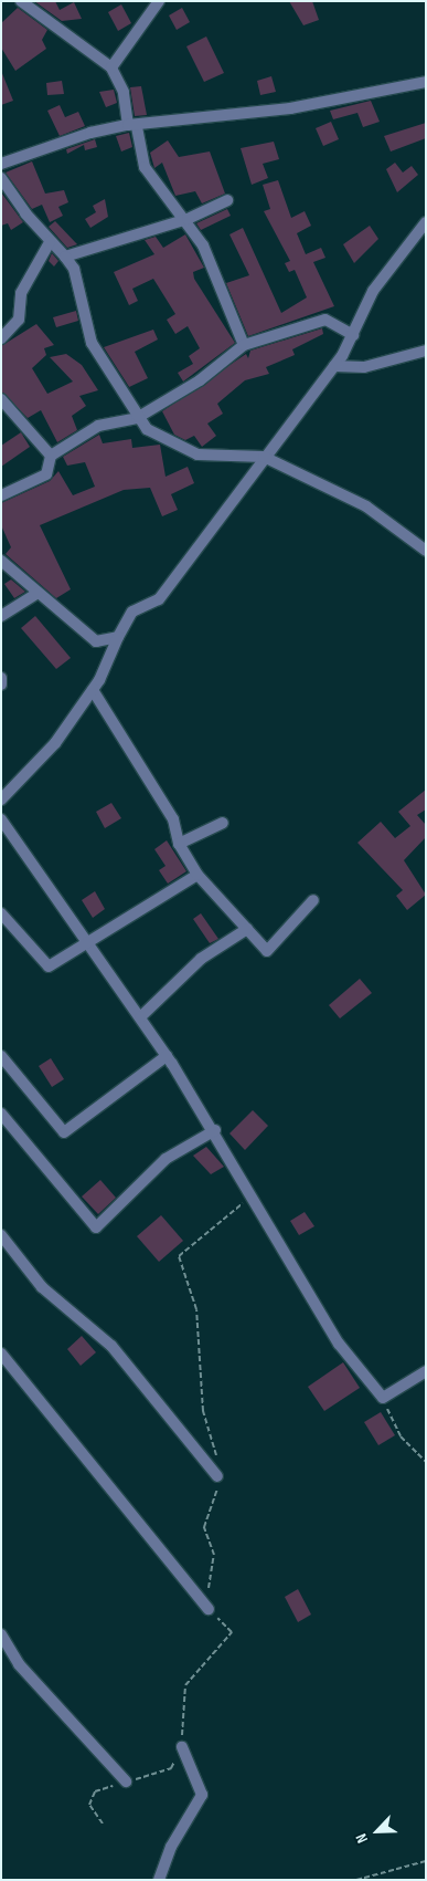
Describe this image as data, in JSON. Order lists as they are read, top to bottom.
{
  "north": "bottom left"
}
